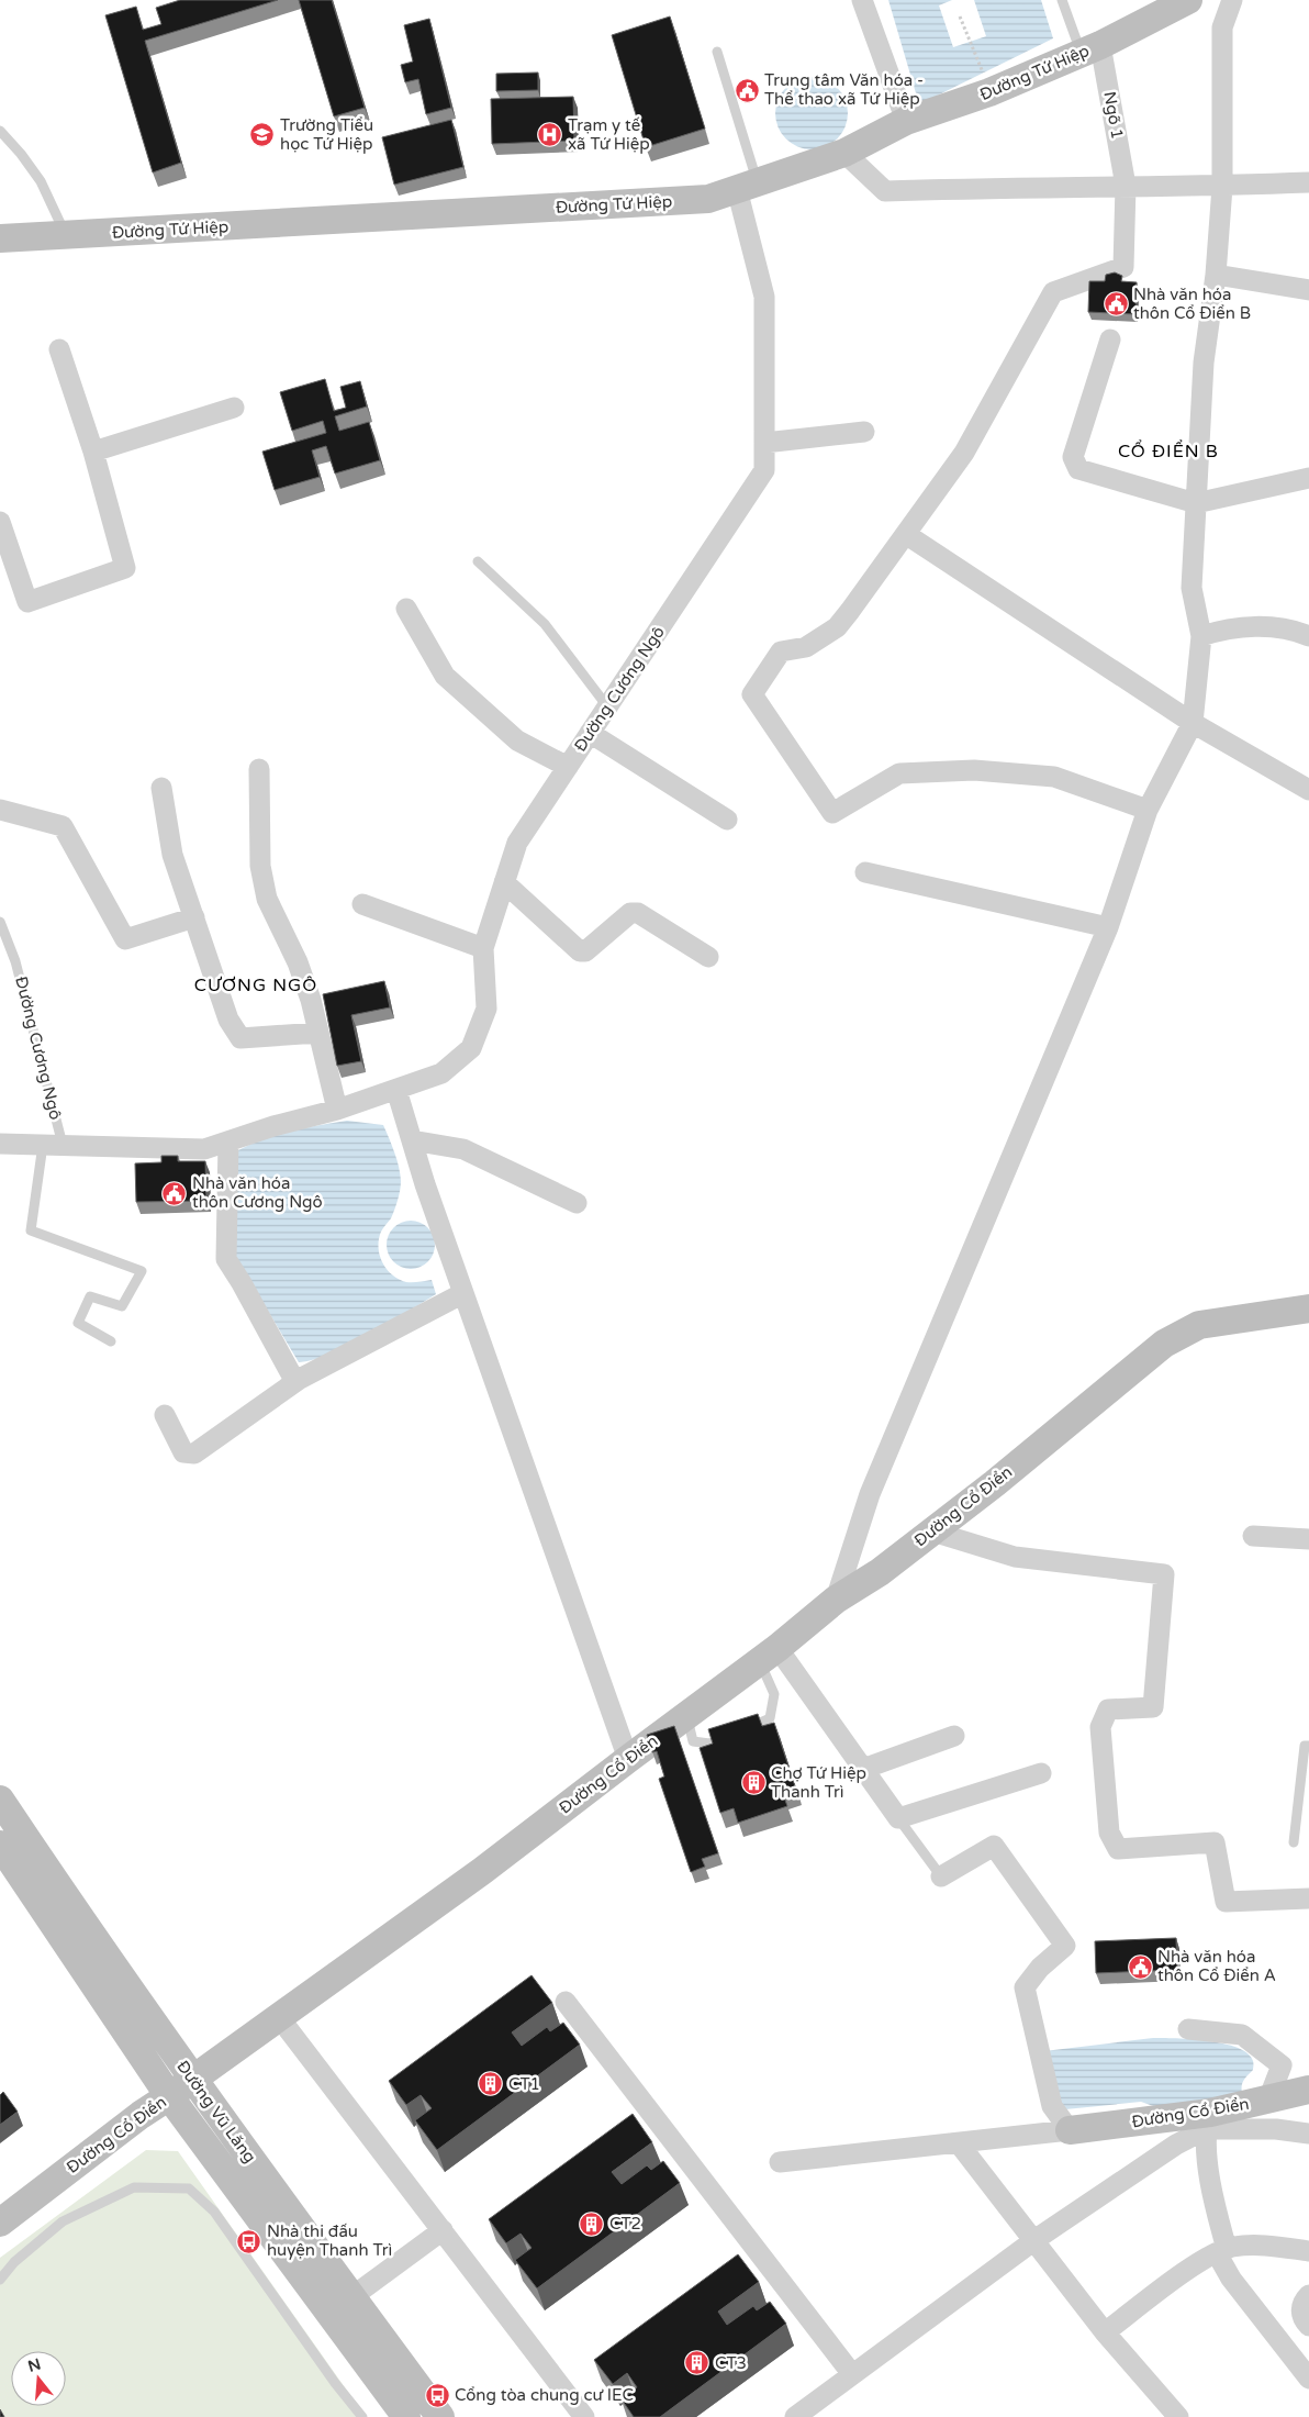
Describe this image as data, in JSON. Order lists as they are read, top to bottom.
{
  "streets": {
    "street": [
      "Đường Tứ Hiệp",
      "Ngõ 1",
      "Đường Cương Ngô",
      "Đường Cổ Điển",
      "Đường Vũ Lăng"
    ]
  },
  "crossings": [
    ["Đường Tứ Hiệp", "Ngõ 1"],
    ["Đường Tứ Hiệp", "Đường Cương Ngô"],
    ["Đường Cổ Điển", "Đường Vũ Lăng"]
  ],
  "districts": ["CỔ ĐIỂN B", "CƯƠNG NGÔ"],
  "places": {
    "public building": [
      "Trung tâm Văn hóa - Thể thao xã Tứ Hiệp",
      "Nhà văn hóa thôn Cổ Điển B",
      "Nhà văn hóa thôn Cương Ngô",
      "Nhà văn hóa thôn Cổ Điển A"
    ],
    "school or university": ["Trường Tiểu học Tứ Hiệp"],
    "hospital": ["Trạm y tế xã Tứ Hiệp"],
    "building": [
      "Chợ Tứ Hiệp Thanh Trì",
      "CT1",
      "CT2",
      "CT3"
    ],
    "bus stop": ["Nhà thi đấu huyện Thanh Trì", "Cổng tòa chung cư IEC"]
  },
  "north": "top"
}
